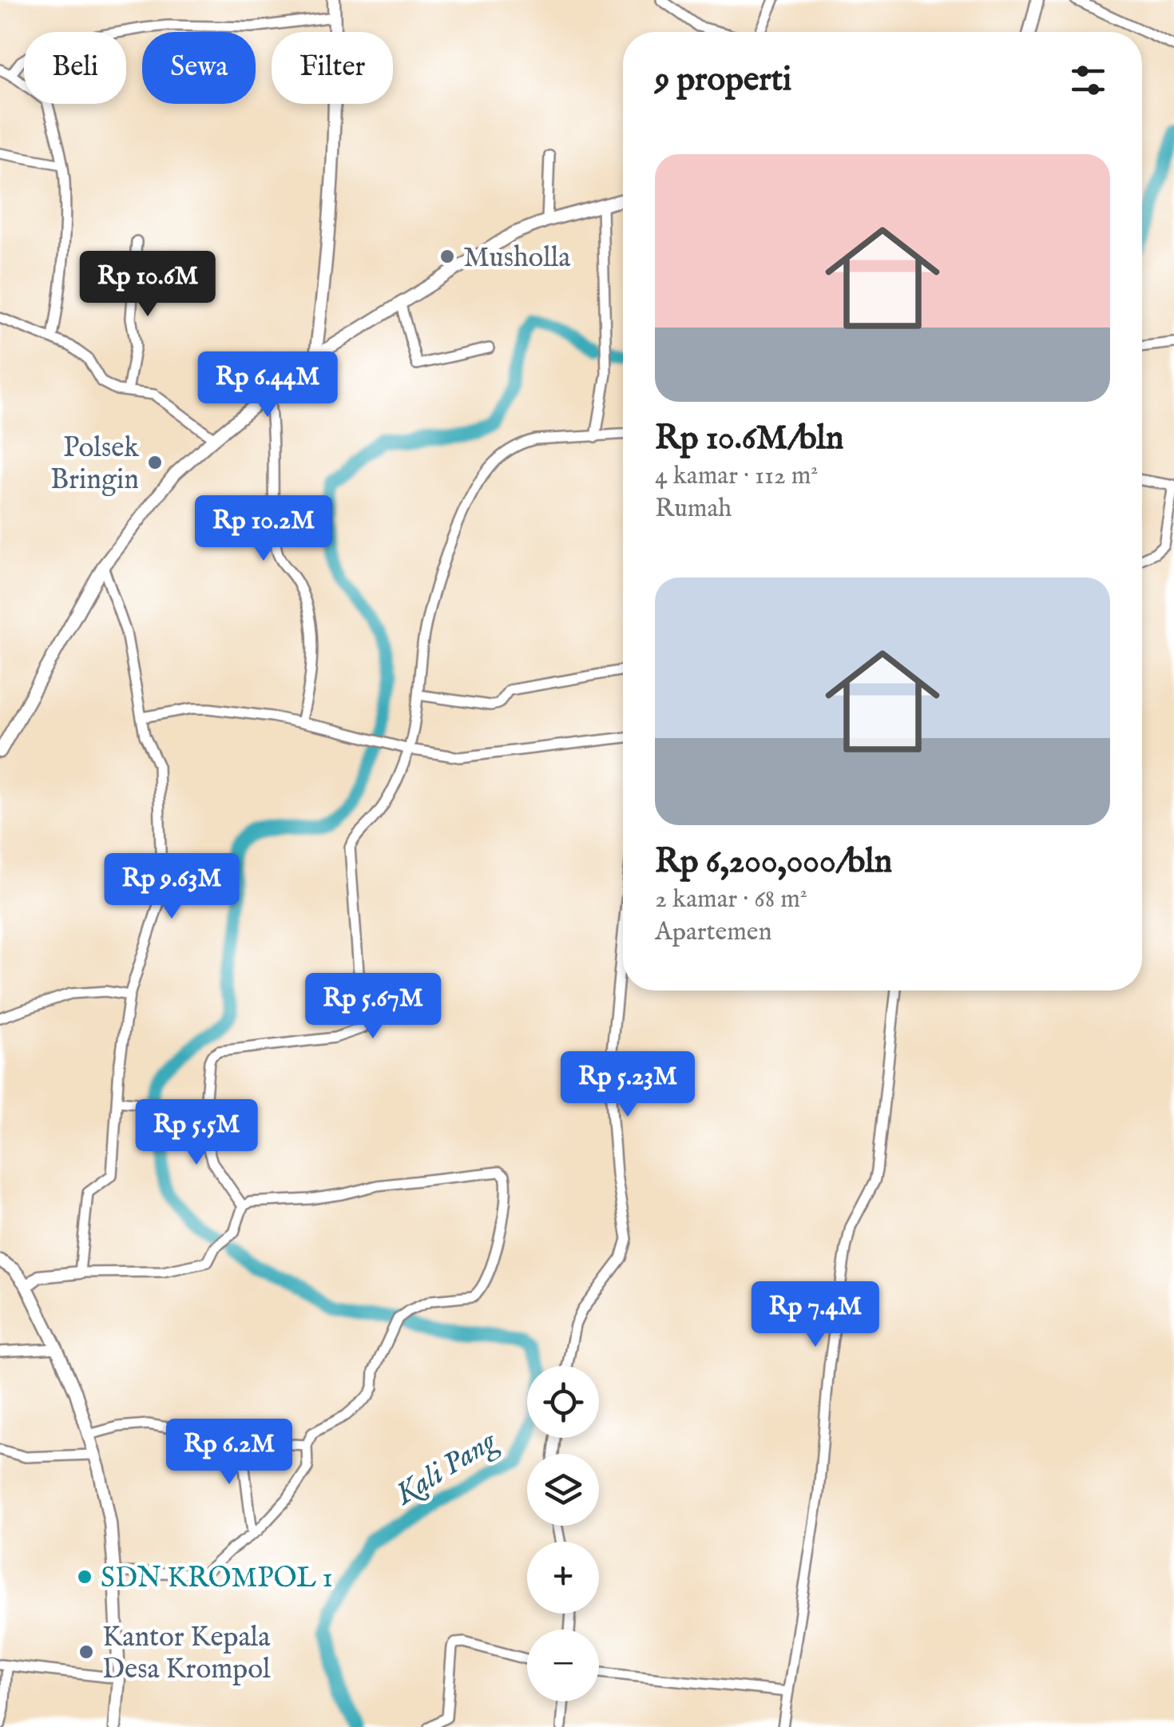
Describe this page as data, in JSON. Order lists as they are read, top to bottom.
{
  "water": ["Kali Pang"],
  "places": [
    "Musholla",
    "Polsek Bringin",
    "SDN KROMPOL 1",
    "Kantor Kepala Desa Krompol"
  ],
  "page": {
    "chip": ["Beli", "Sewa", "Filter"],
    "heading": "9 properti",
    "list": [
      {
        "name": "Rp 10.6M/bln",
        "note": "4 kamar · 112 m² · Rumah"
      },
      {
        "name": "Rp 6,200,000/bln",
        "note": "2 kamar · 68 m² · Apartemen"
      }
    ],
    "price": [
      "Rp 10.6M",
      "Rp 6.44M",
      "Rp 10.2M",
      "Rp 9.63M",
      "Rp 5.67M",
      "Rp 5.23M",
      "Rp 5.5M",
      "Rp 7.4M",
      "Rp 6.2M"
    ],
    "map_buttons": ["+", "−"]
  }
}
